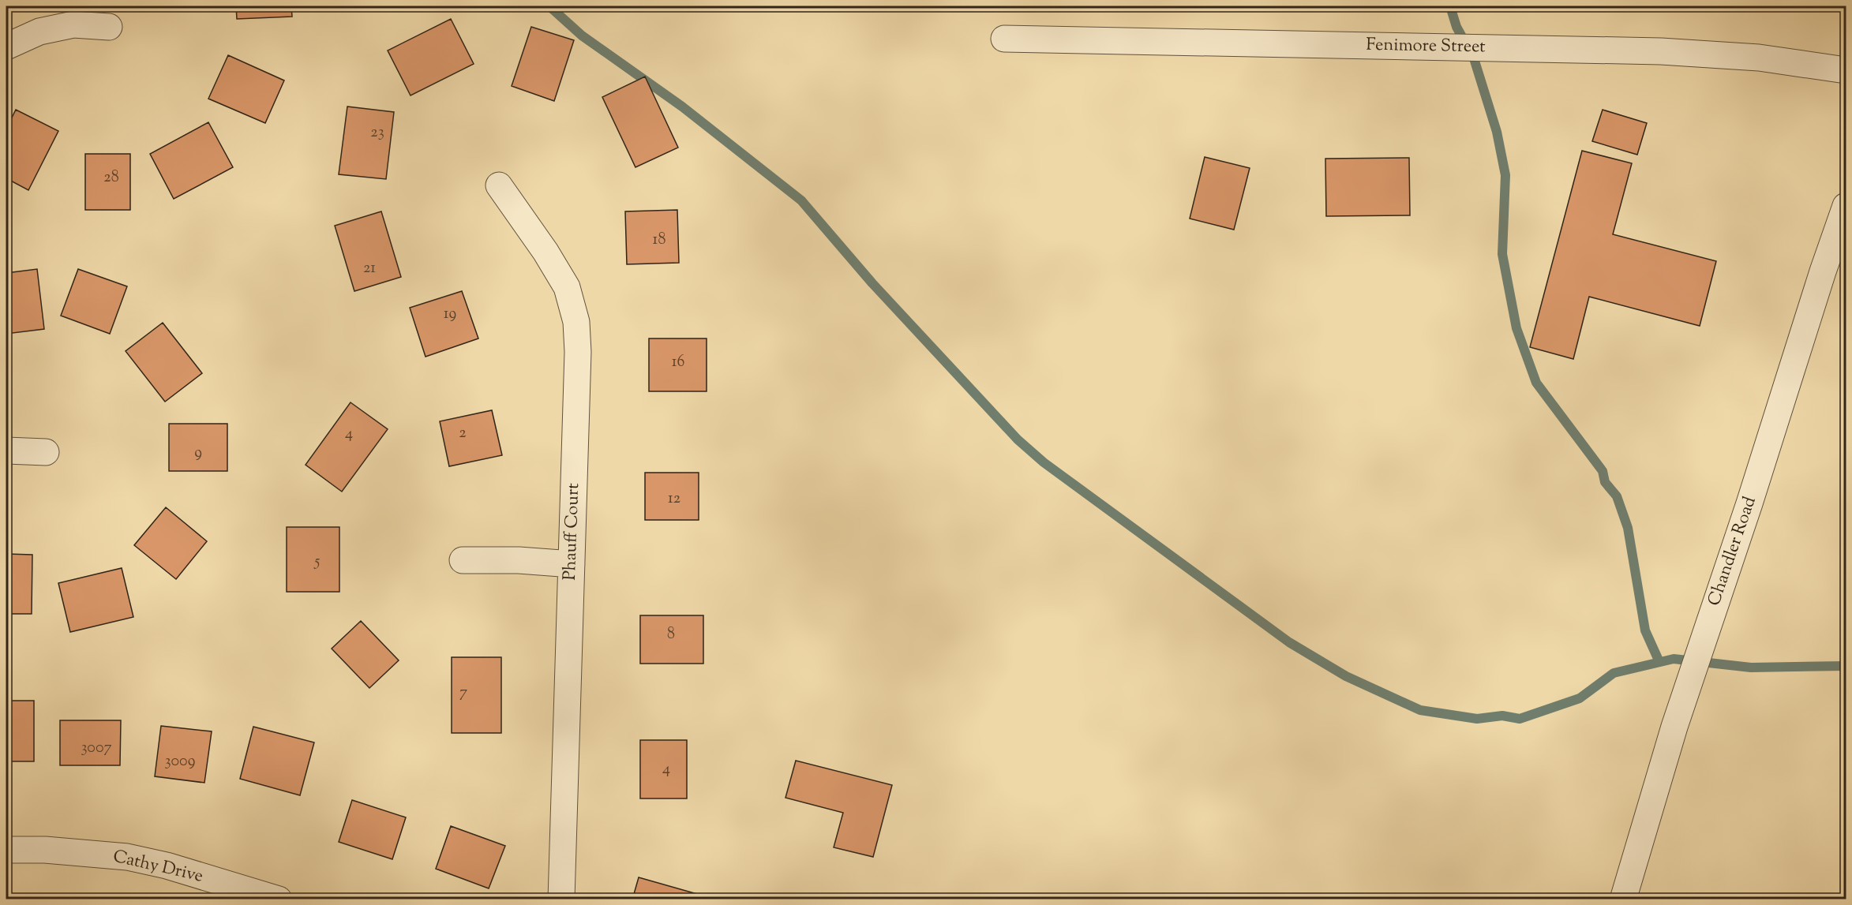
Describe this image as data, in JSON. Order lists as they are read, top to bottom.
{
  "streets": {
    "street": [
      "Fenimore Street",
      "Phauff Court",
      "Chandler Road",
      "Cathy Drive"
    ]
  },
  "house_numbers": [
    "23",
    "28",
    "18",
    "21",
    "19",
    "16",
    "2",
    "4",
    "9",
    "12",
    "5",
    "8",
    "7",
    "3007",
    "3009",
    "4"
  ]
}
